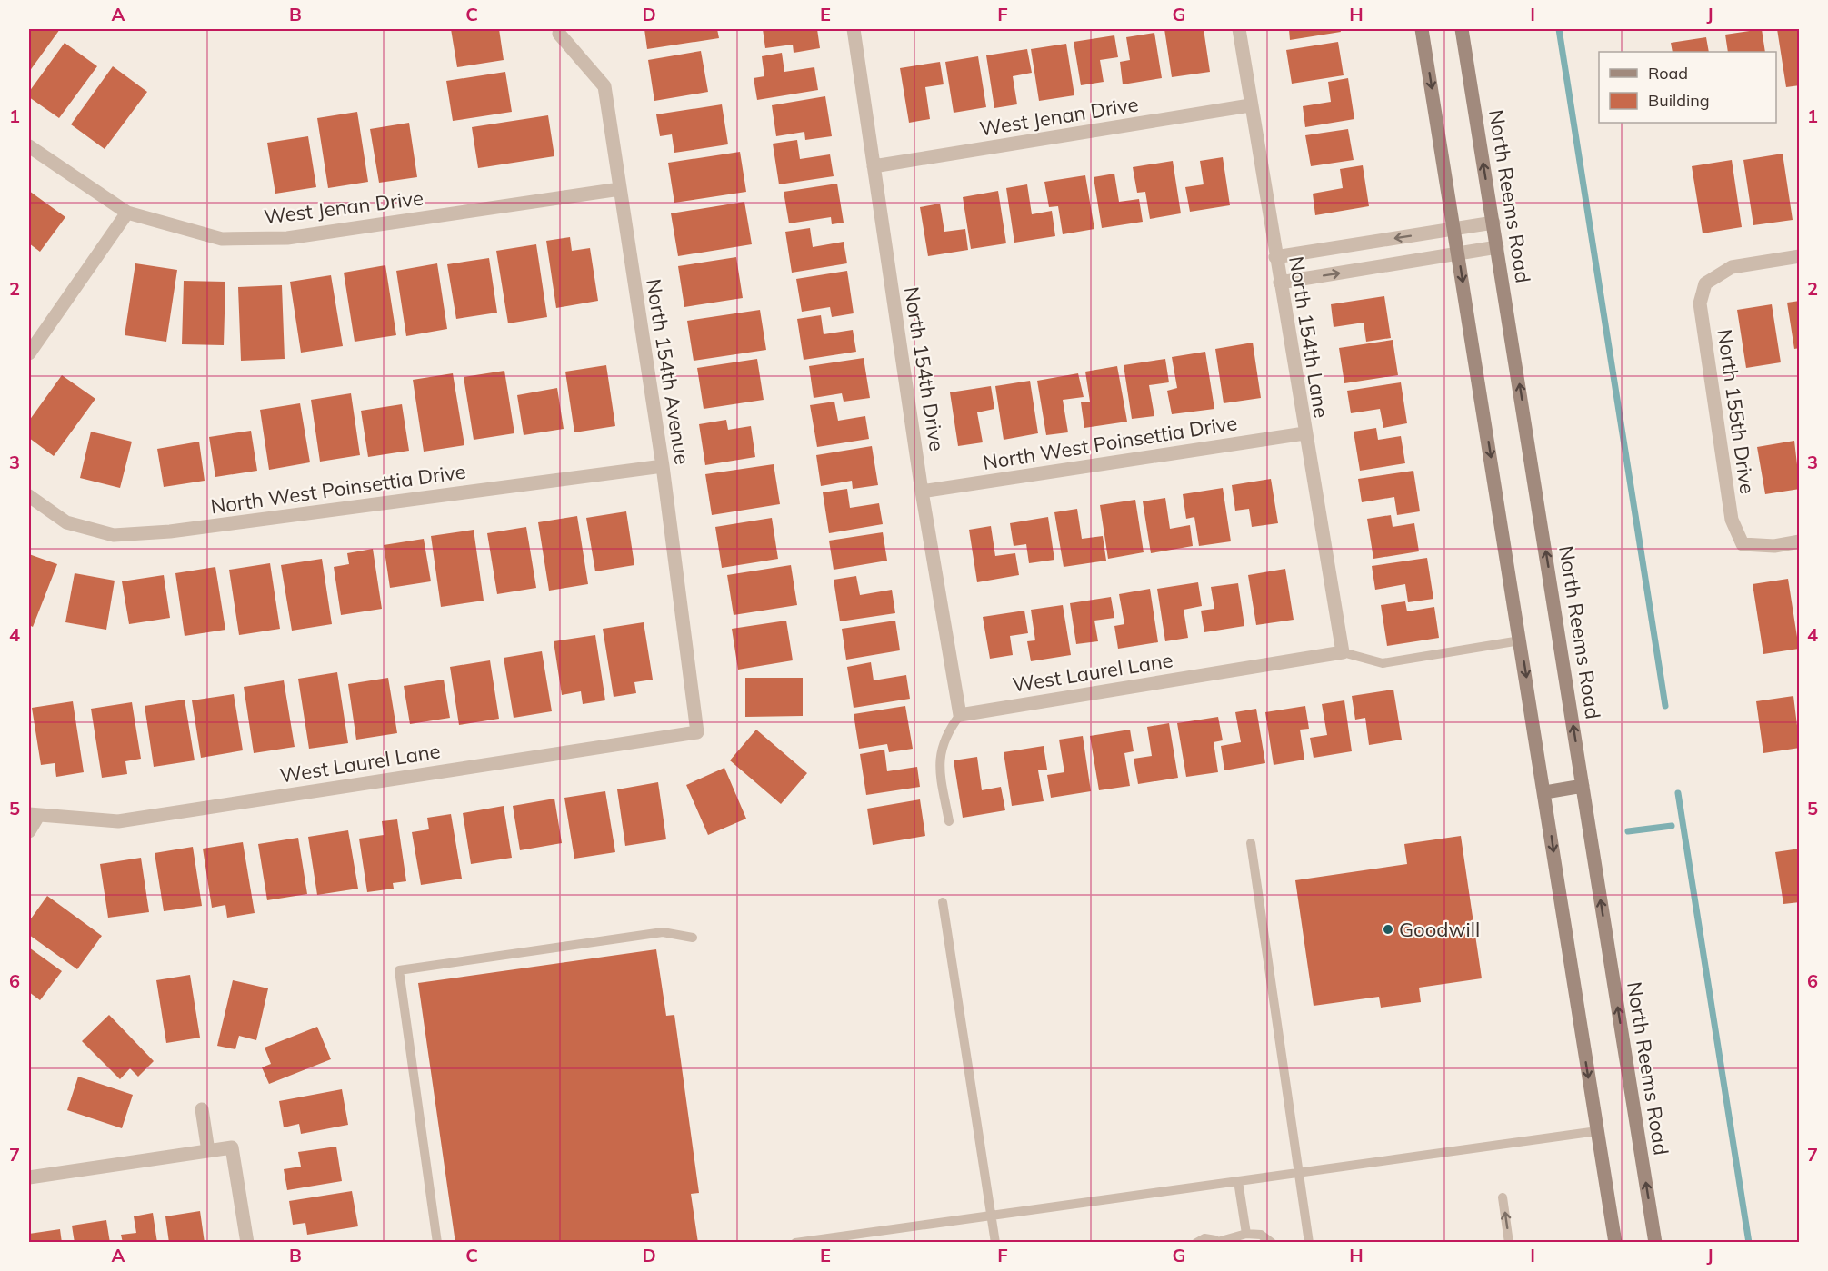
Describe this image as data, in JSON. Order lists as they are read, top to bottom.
{
  "streets": {
    "main road": ["North Reems Road"],
    "street": [
      "West Jenan Drive",
      "North 154th Lane",
      "North 154th Drive",
      "North 154th Avenue",
      "North 155th Drive",
      "North West Poinsettia Drive",
      "West Laurel Lane"
    ]
  },
  "crossings": [
    ["West Jenan Drive", "North 154th Lane"],
    ["West Jenan Drive", "North 154th Drive"],
    ["West Jenan Drive", "North 154th Avenue"],
    ["North 154th Lane", "North West Poinsettia Drive"],
    ["North 154th Lane", "West Laurel Lane"],
    ["North 154th Drive", "North West Poinsettia Drive"],
    ["North 154th Drive", "West Laurel Lane"],
    ["North 154th Avenue", "North West Poinsettia Drive"],
    ["North 154th Avenue", "West Laurel Lane"]
  ],
  "places": ["Goodwill"],
  "legend": ["Road", "Building"],
  "grid": {
    "columns": [
      "A",
      "B",
      "C",
      "D",
      "E",
      "F",
      "G",
      "H",
      "I",
      "J"
    ],
    "rows": [
      "1",
      "2",
      "3",
      "4",
      "5",
      "6",
      "7"
    ]
  }
}
